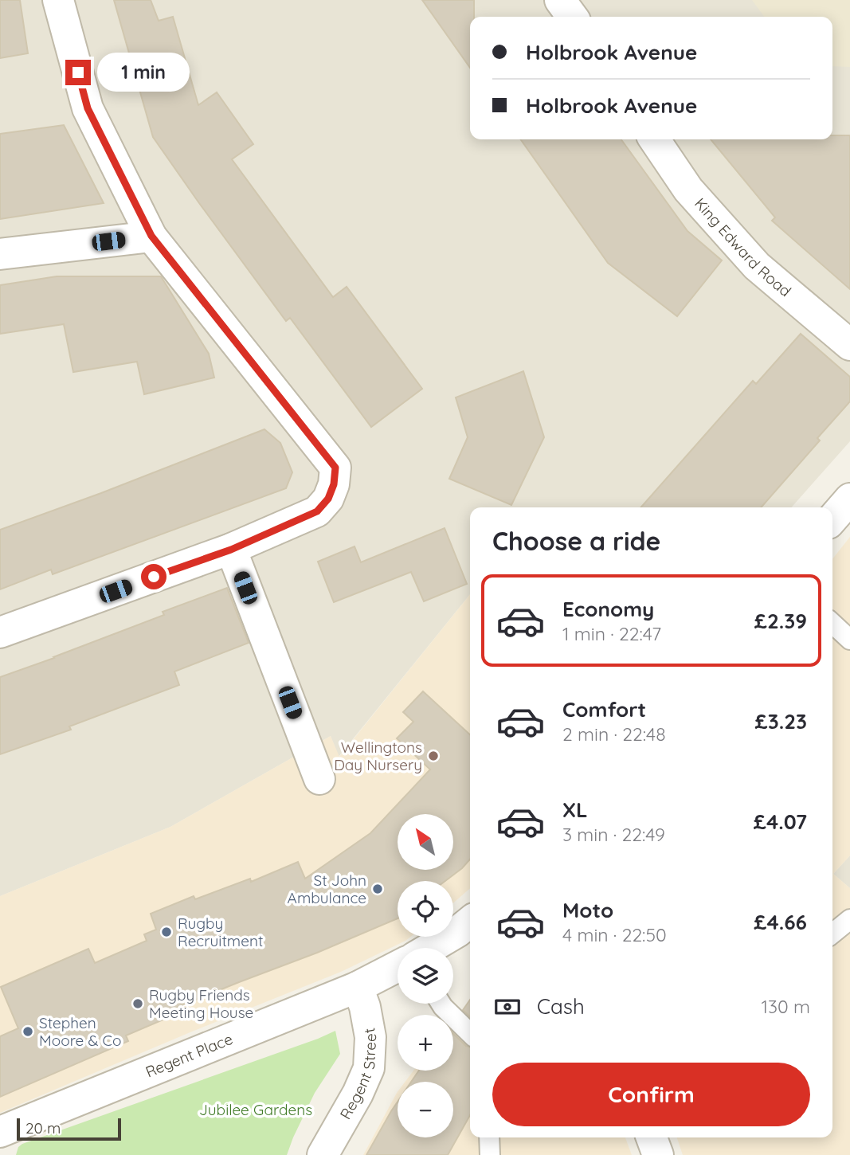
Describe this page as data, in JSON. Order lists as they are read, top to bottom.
{
  "streets": {
    "street": ["King Edward Road", "Regent Place", "Regent Street"]
  },
  "crossings": [
    ["Regent Place", "Regent Street"]
  ],
  "parks": ["Jubilee Gardens"],
  "places": [
    "Wellingtons Day Nursery",
    "St John Ambulance",
    "Rugby Recruitment",
    "Rugby Friends Meeting House",
    "Stephen Moore & Co"
  ],
  "scale_bar": "20 m",
  "north": "top left",
  "page": {
    "banner": ["Holbrook Avenue", "Holbrook Avenue"],
    "bubble": "1 min",
    "heading": "Choose a ride",
    "list": [
      {
        "name": "Economy",
        "note": "1 min · 22:47",
        "value": "£2.39"
      },
      {
        "name": "Comfort",
        "note": "2 min · 22:48",
        "value": "£3.23"
      },
      {
        "name": "XL",
        "note": "3 min · 22:49",
        "value": "£4.07"
      },
      {
        "name": "Moto",
        "note": "4 min · 22:50",
        "value": "£4.66"
      }
    ],
    "map_buttons": ["+", "−"],
    "pay": ["Cash", "130 m"],
    "buttons": "Confirm",
    "scale": "20 m"
  }
}
